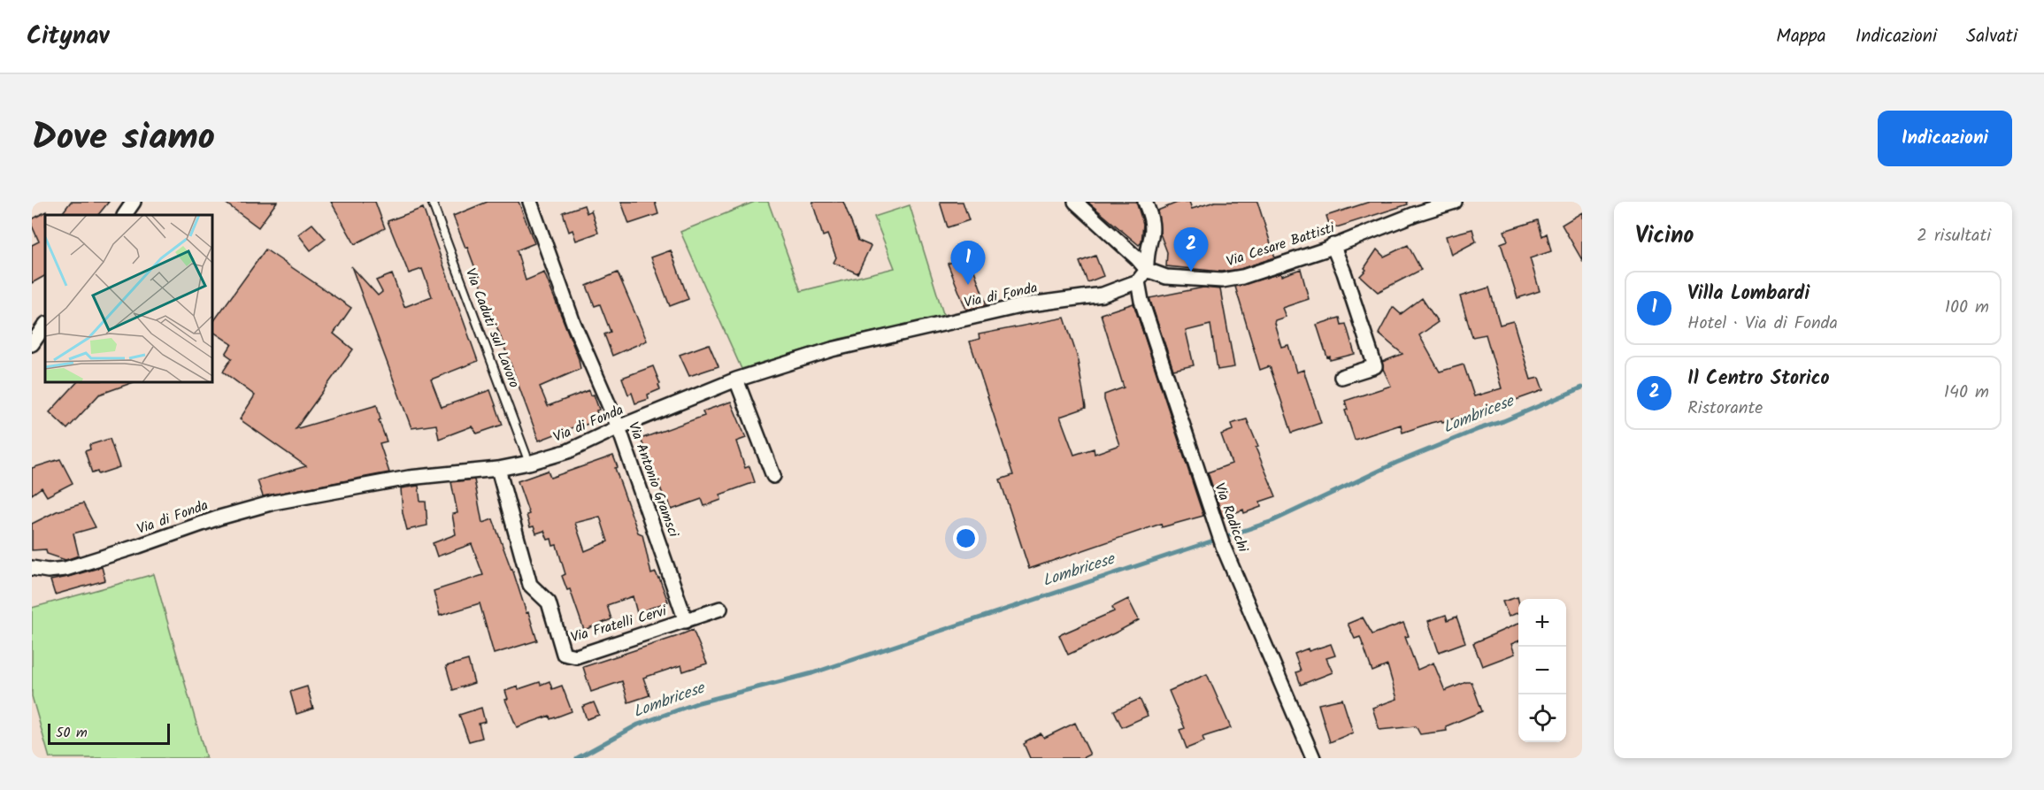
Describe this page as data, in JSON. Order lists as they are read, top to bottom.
{
  "streets": {
    "street": [
      "Via Cesare Battisti",
      "Via di Fonda",
      "Via Antonio Gramsci",
      "Via Radicchi",
      "Via Fratelli Cervi"
    ],
    "lane": ["Via Caduti sul Lavoro"]
  },
  "crossings": [
    ["Via Cesare Battisti", "Via di Fonda"],
    ["Via di Fonda", "Via Caduti sul Lavoro"],
    ["Via di Fonda", "Via Antonio Gramsci"],
    ["Via di Fonda", "Via Radicchi"],
    ["Via di Fonda", "Via Fratelli Cervi"],
    ["Via Antonio Gramsci", "Via Fratelli Cervi"]
  ],
  "water": ["Lombricese"],
  "scale_bar": "50 m",
  "page": {
    "header": "Citynav",
    "nav": ["Mappa", "Indicazioni", "Salvati"],
    "title": "Dove siamo",
    "buttons": "Indicazioni",
    "heading": ["Vicino", "2 risultati"],
    "pins": ["2", "1"],
    "list": [
      {
        "mark": "1",
        "name": "Villa Lombardi",
        "note": "Hotel · Via di Fonda",
        "value": "100 m"
      },
      {
        "mark": "2",
        "name": "Il Centro Storico",
        "note": "Ristorante",
        "value": "140 m"
      }
    ],
    "map_buttons": ["+", "−"],
    "scale": "50 m"
  }
}
